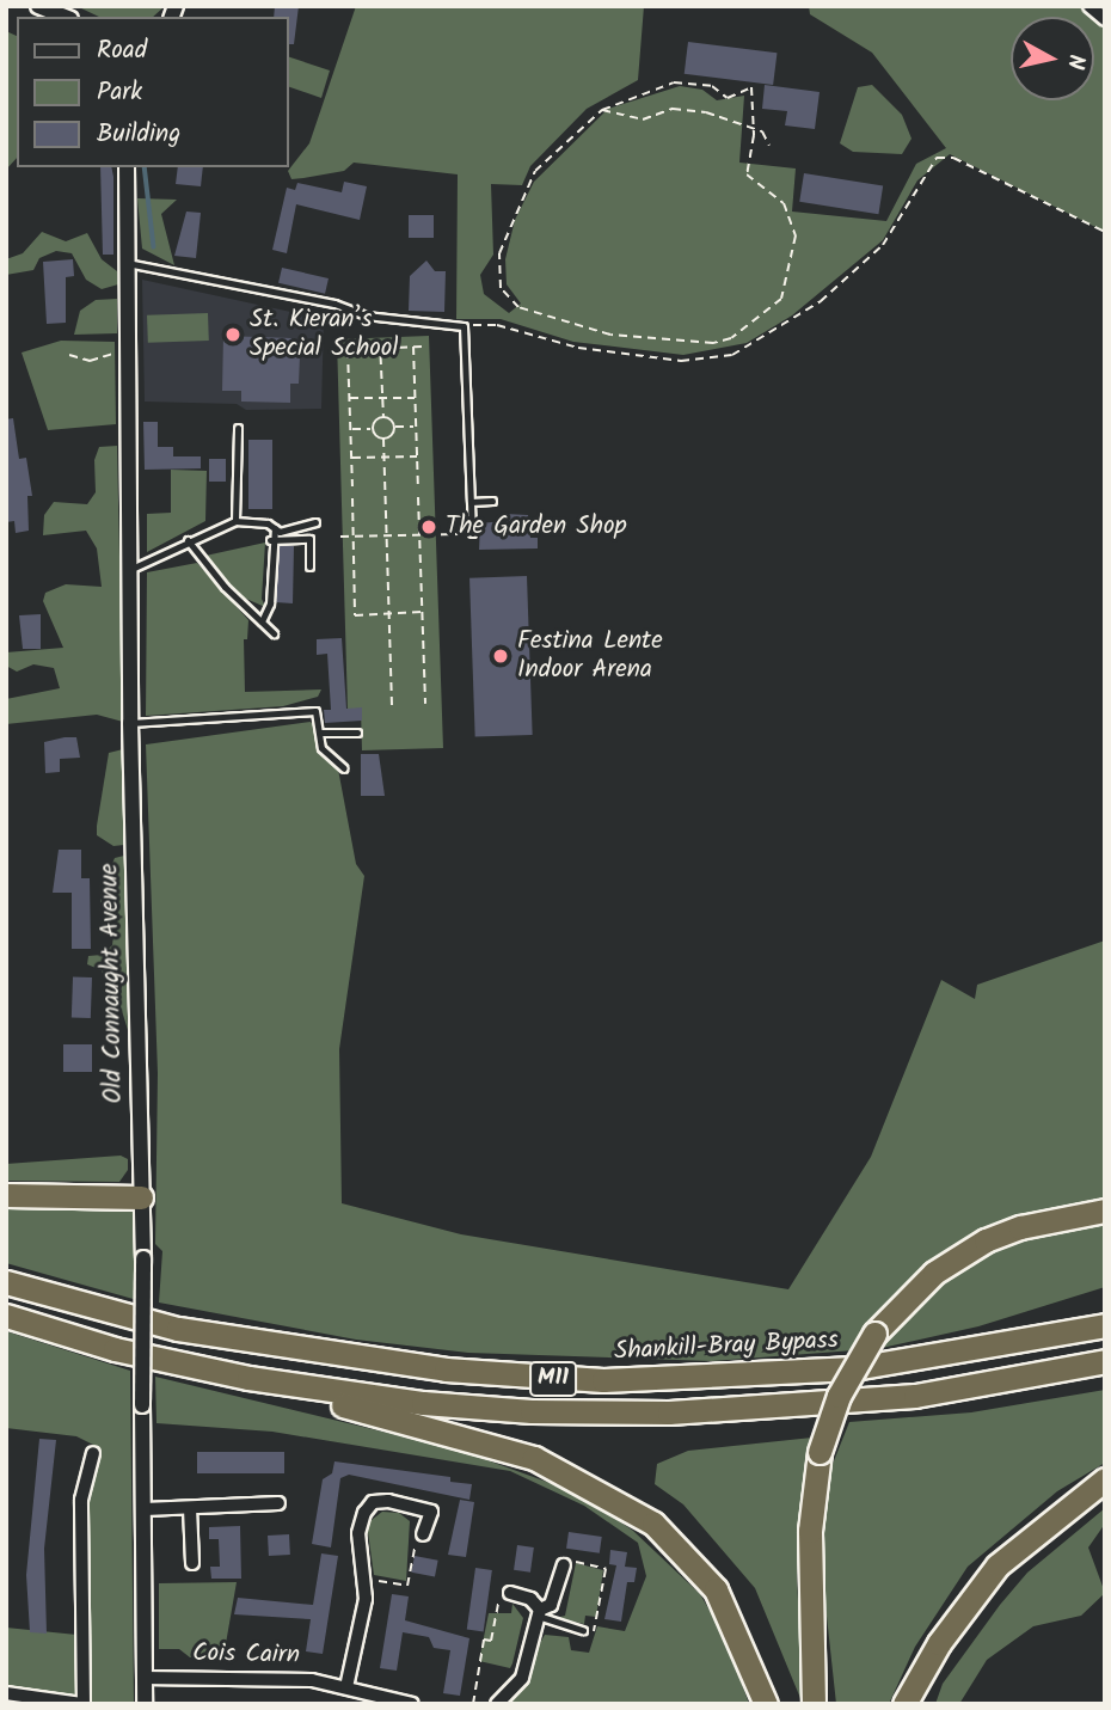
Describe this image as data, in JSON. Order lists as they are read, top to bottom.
{
  "streets": {
    "highway": ["Shankill-Bray Bypass", "M11"],
    "street": ["Old Connaught Avenue", "Cois Cairn"]
  },
  "crossings": [
    ["Old Connaught Avenue", "Cois Cairn"]
  ],
  "places": ["St. Kieran’s Special School", "The Garden Shop", "Festina Lente Indoor Arena"],
  "legend": ["Road", "Park", "Building"],
  "north": "right"
}
